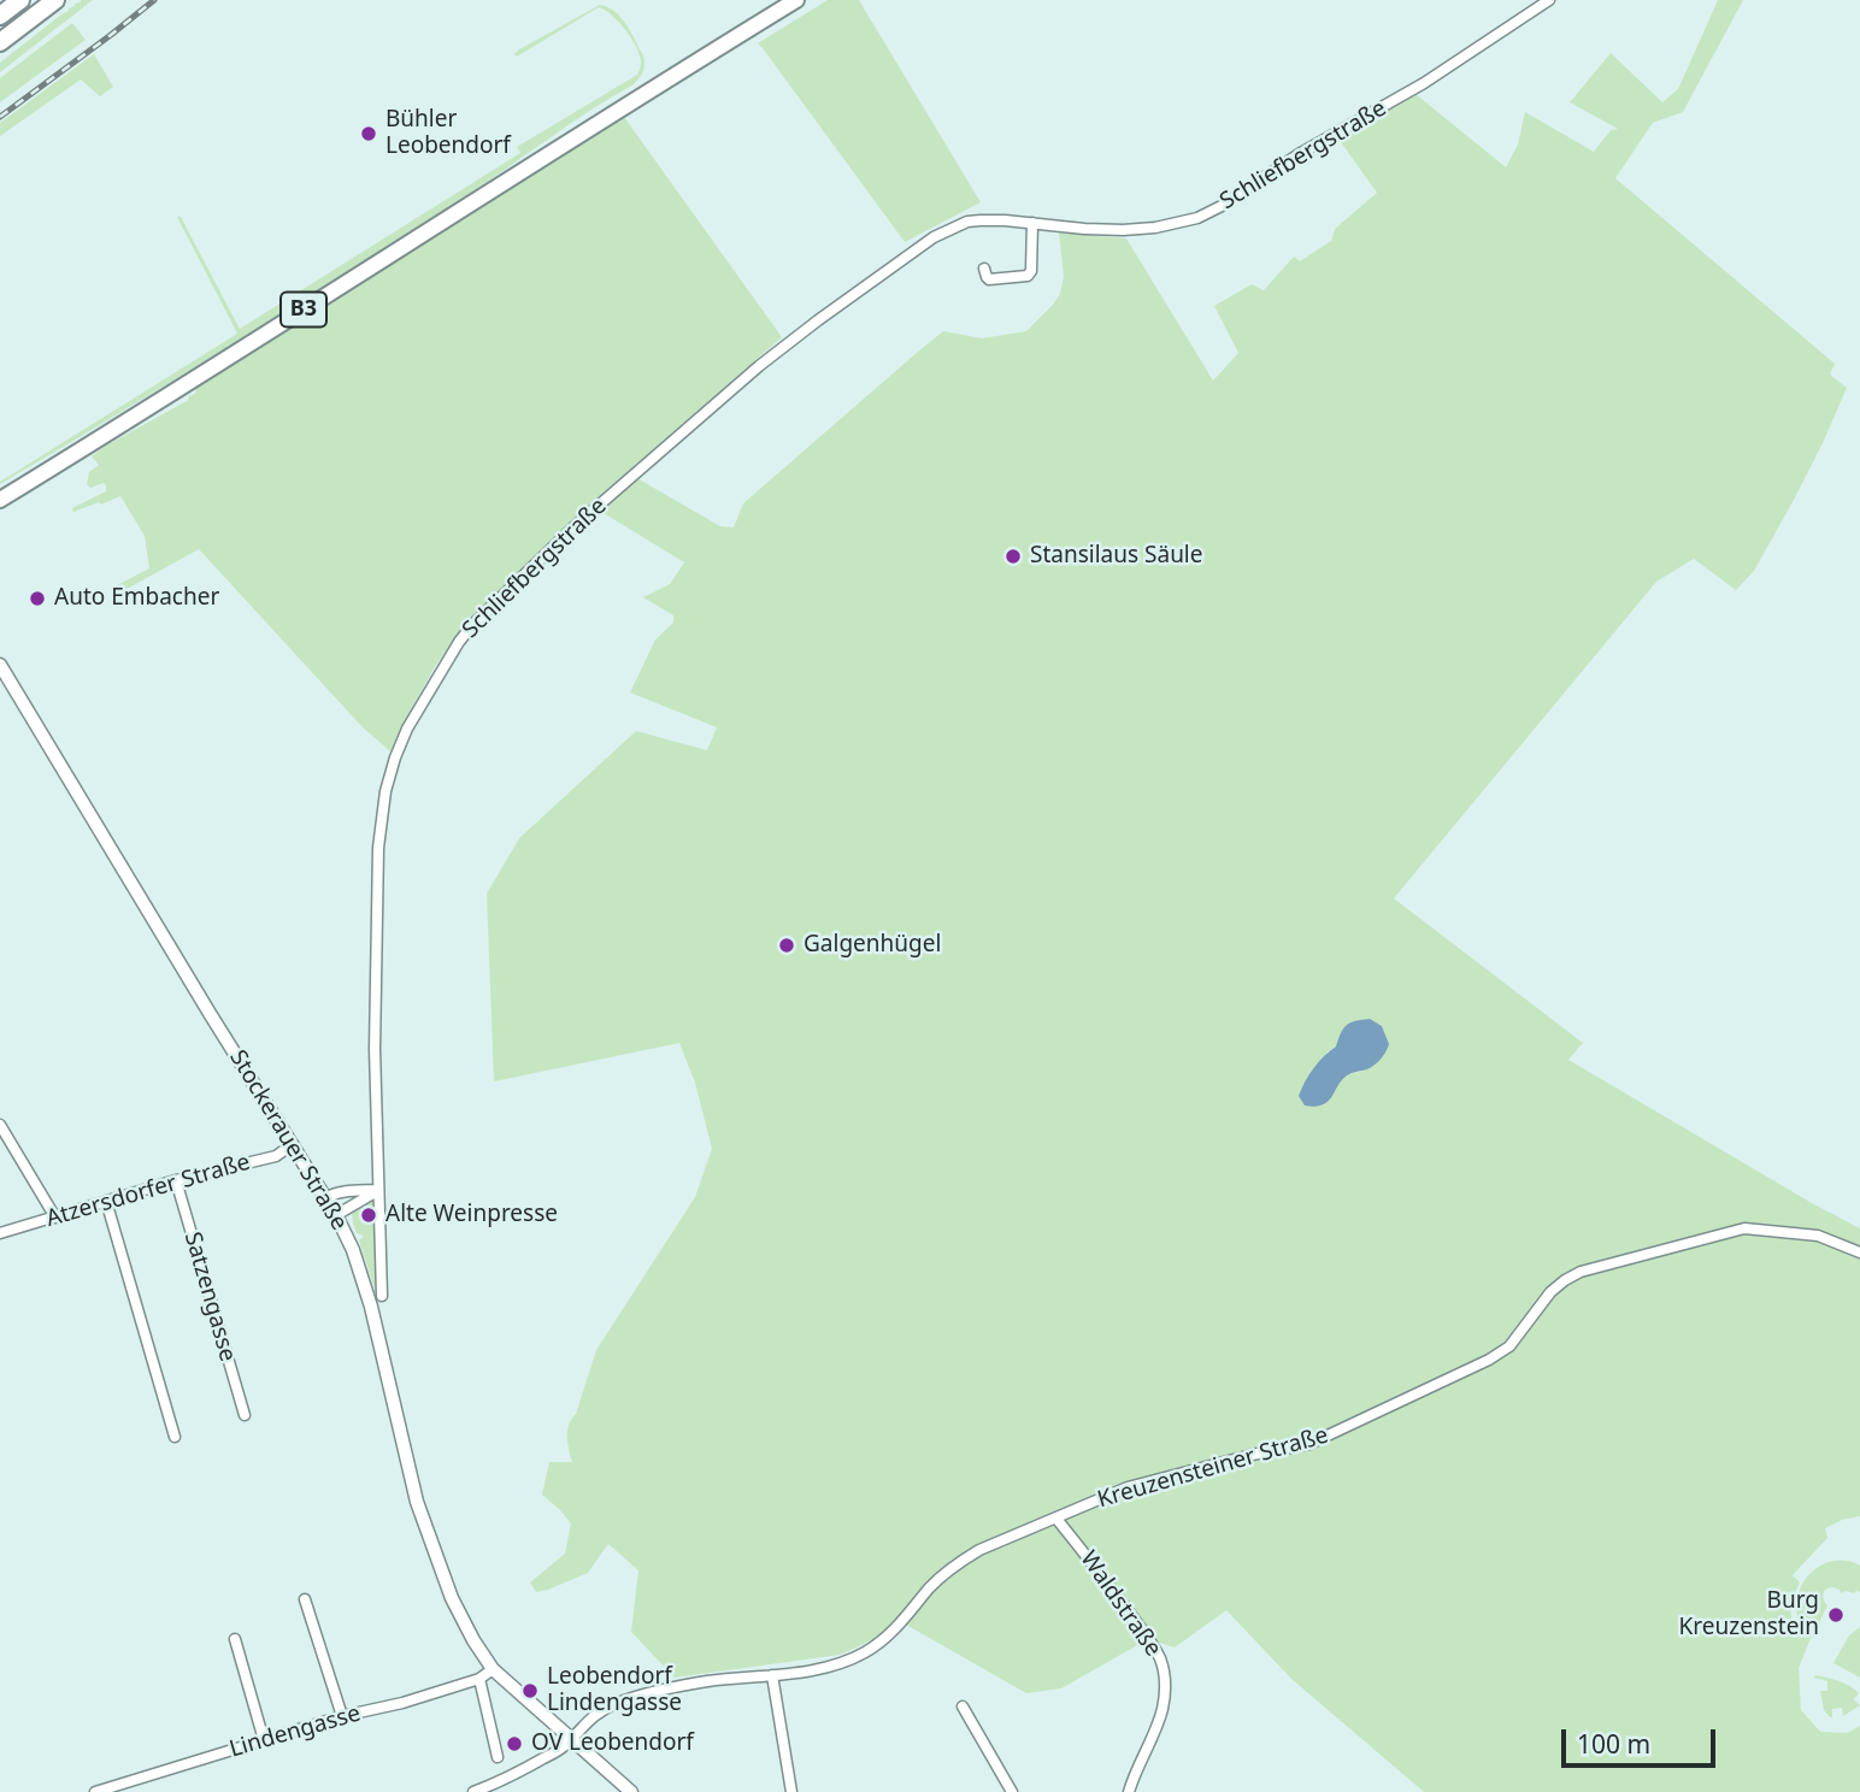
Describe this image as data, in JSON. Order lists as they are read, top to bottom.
{
  "streets": {
    "main road": ["B3"],
    "street": [
      "Schliefbergstraße",
      "Stockerauer Straße",
      "Atzersdorfer Straße",
      "Satzengasse",
      "Kreuzensteiner Straße",
      "Waldstraße",
      "Lindengasse"
    ]
  },
  "crossings": [
    ["Stockerauer Straße", "Atzersdorfer Straße"],
    ["Stockerauer Straße", "Kreuzensteiner Straße"],
    ["Stockerauer Straße", "Lindengasse"],
    ["Atzersdorfer Straße", "Satzengasse"],
    ["Kreuzensteiner Straße", "Waldstraße"]
  ],
  "places": [
    "Bühler Leobendorf",
    "Stansilaus Säule",
    "Auto Embacher",
    "Galgenhügel",
    "Alte Weinpresse",
    "Burg Kreuzenstein",
    "Leobendorf Lindengasse",
    "OV Leobendorf"
  ],
  "scale_bar": "100 m"
}
